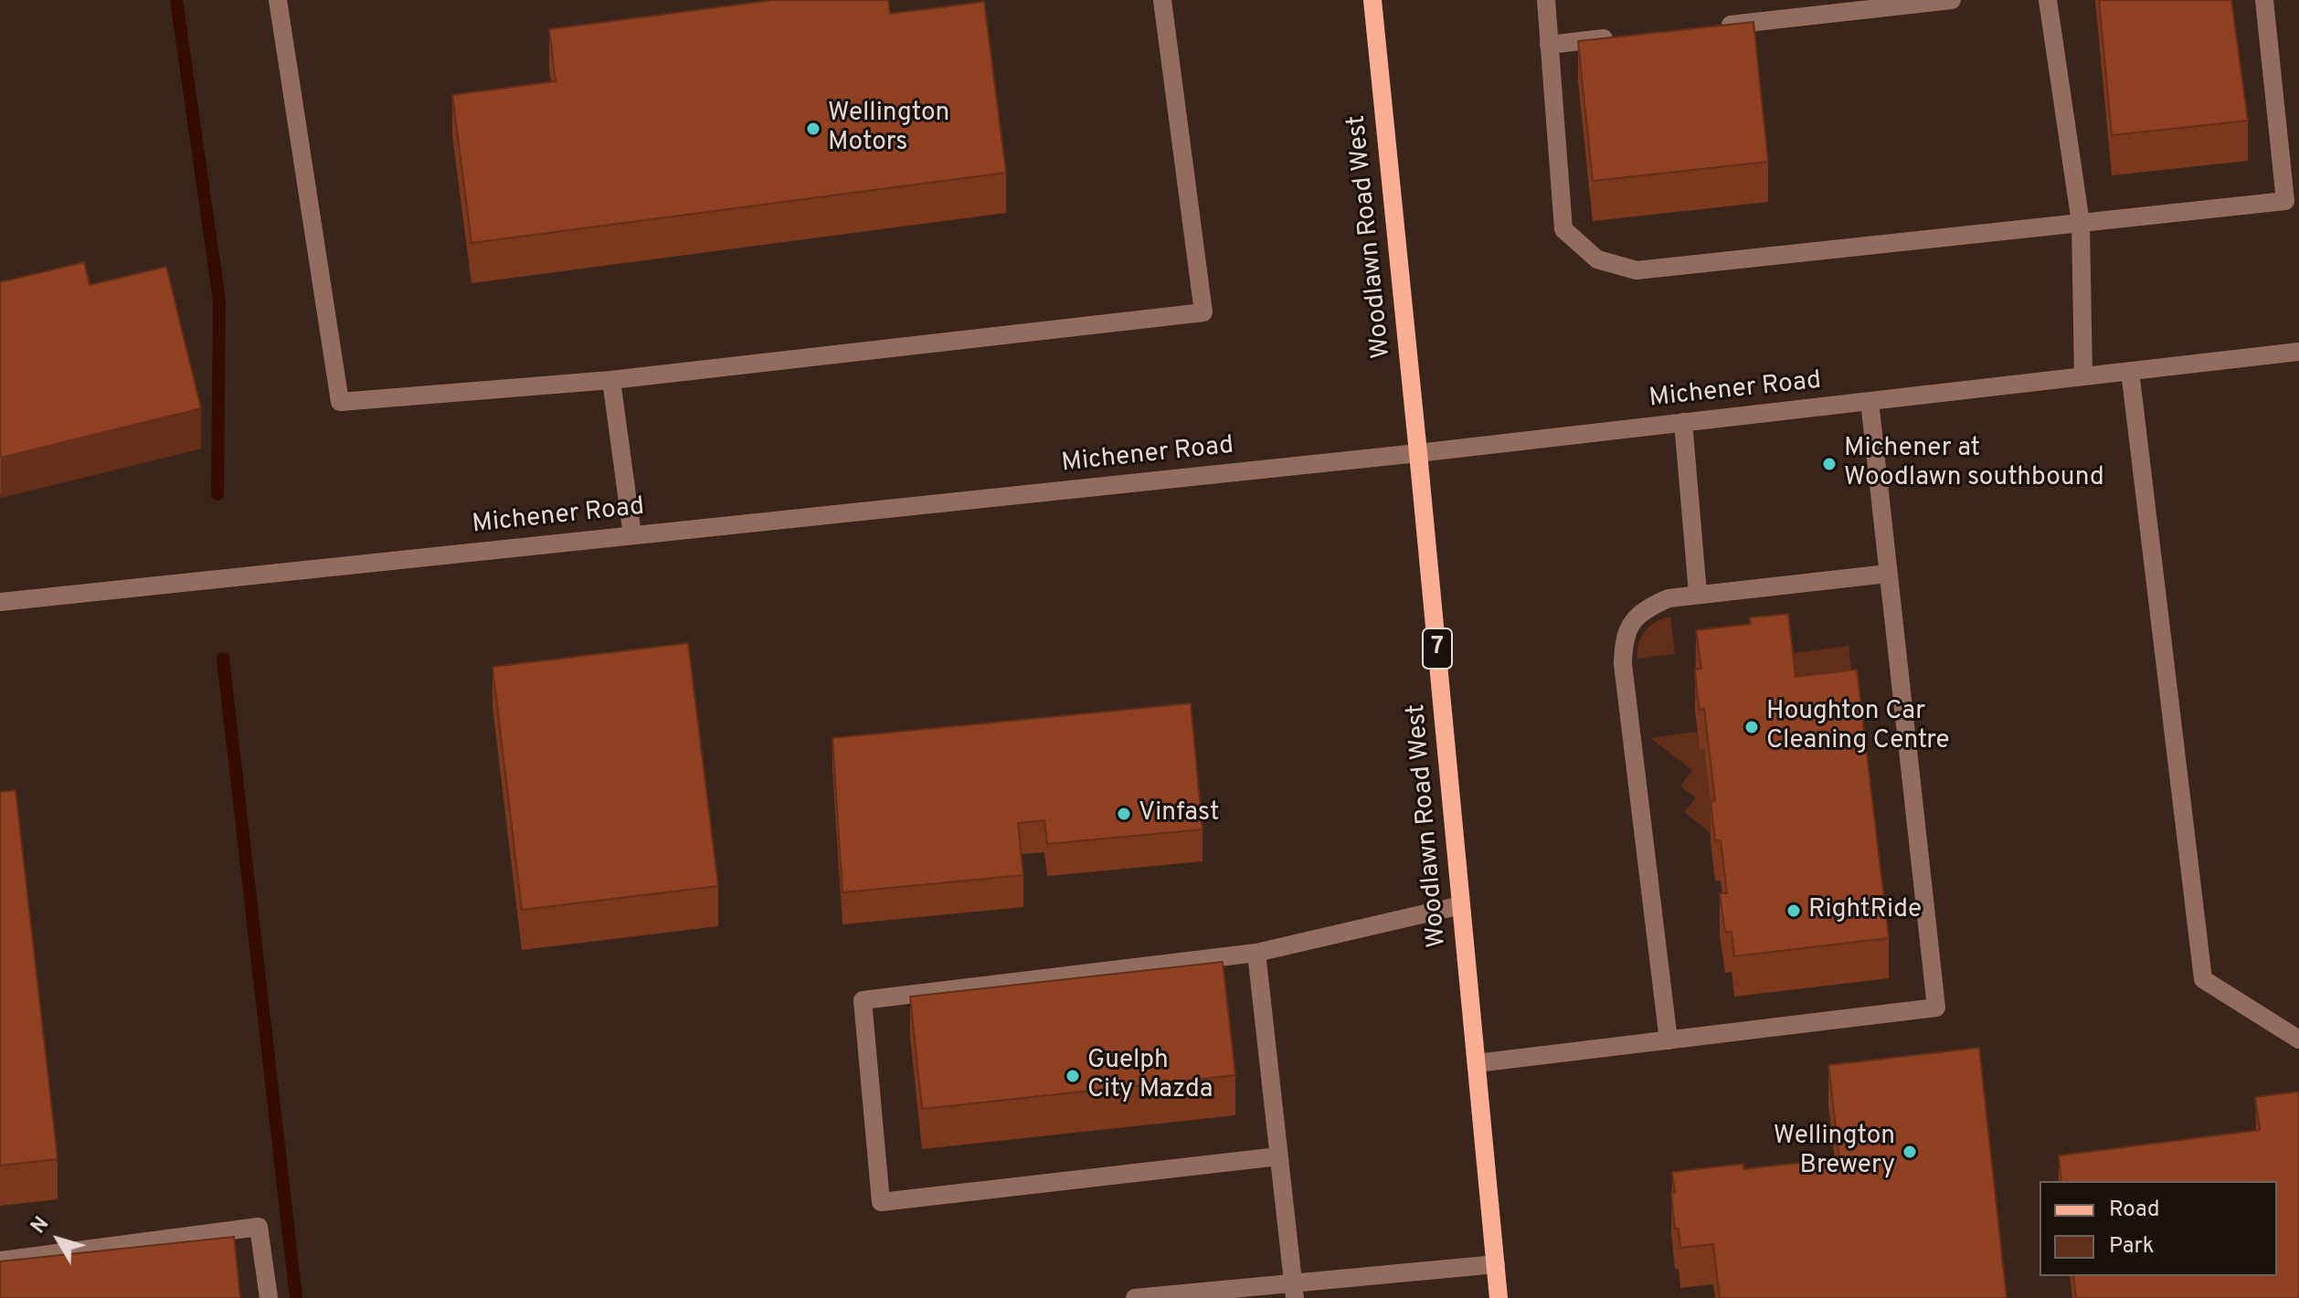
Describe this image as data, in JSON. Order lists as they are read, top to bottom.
{
  "streets": {
    "main road": ["Woodlawn Road West", "7"],
    "street": ["Michener Road"]
  },
  "crossings": [
    ["Woodlawn Road West", "Michener Road"]
  ],
  "places": [
    "Wellington Motors",
    "Michener at Woodlawn southbound",
    "Houghton Car Cleaning Centre",
    "Vinfast",
    "RightRide",
    "Guelph City Mazda",
    "Wellington Brewery"
  ],
  "legend": ["Road", "Park"],
  "north": "top left"
}
